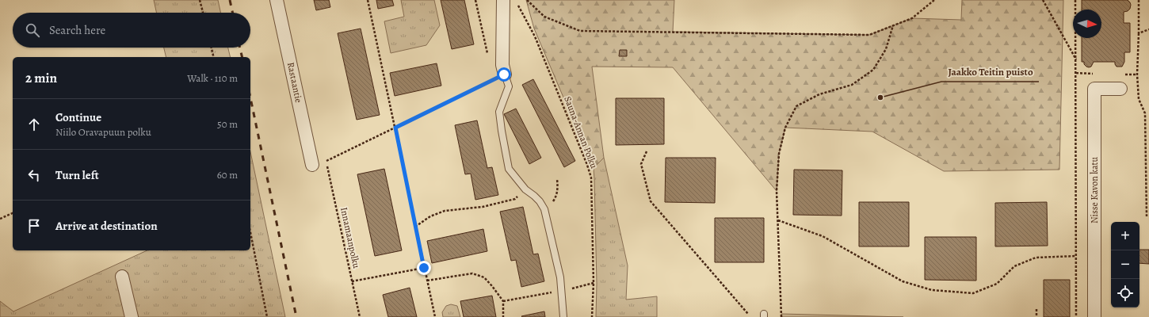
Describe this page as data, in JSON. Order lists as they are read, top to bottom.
{
  "streets": {
    "street": ["Rastaantie", "Nisse Kavon katu"],
    "path": ["Sauna-Annan Polku", "Innamaanpolku"]
  },
  "places": ["Jaakko Teitin puisto"],
  "north": "right",
  "page": {
    "search": "Search here",
    "heading": ["2 min", "Walk · 110 m"],
    "list": [
      ["Continue", "Niilo Oravapuun polku", "50 m"],
      ["Turn left", "60 m"],
      "Arrive at destination"
    ],
    "map_buttons": ["+", "−"]
  }
}
